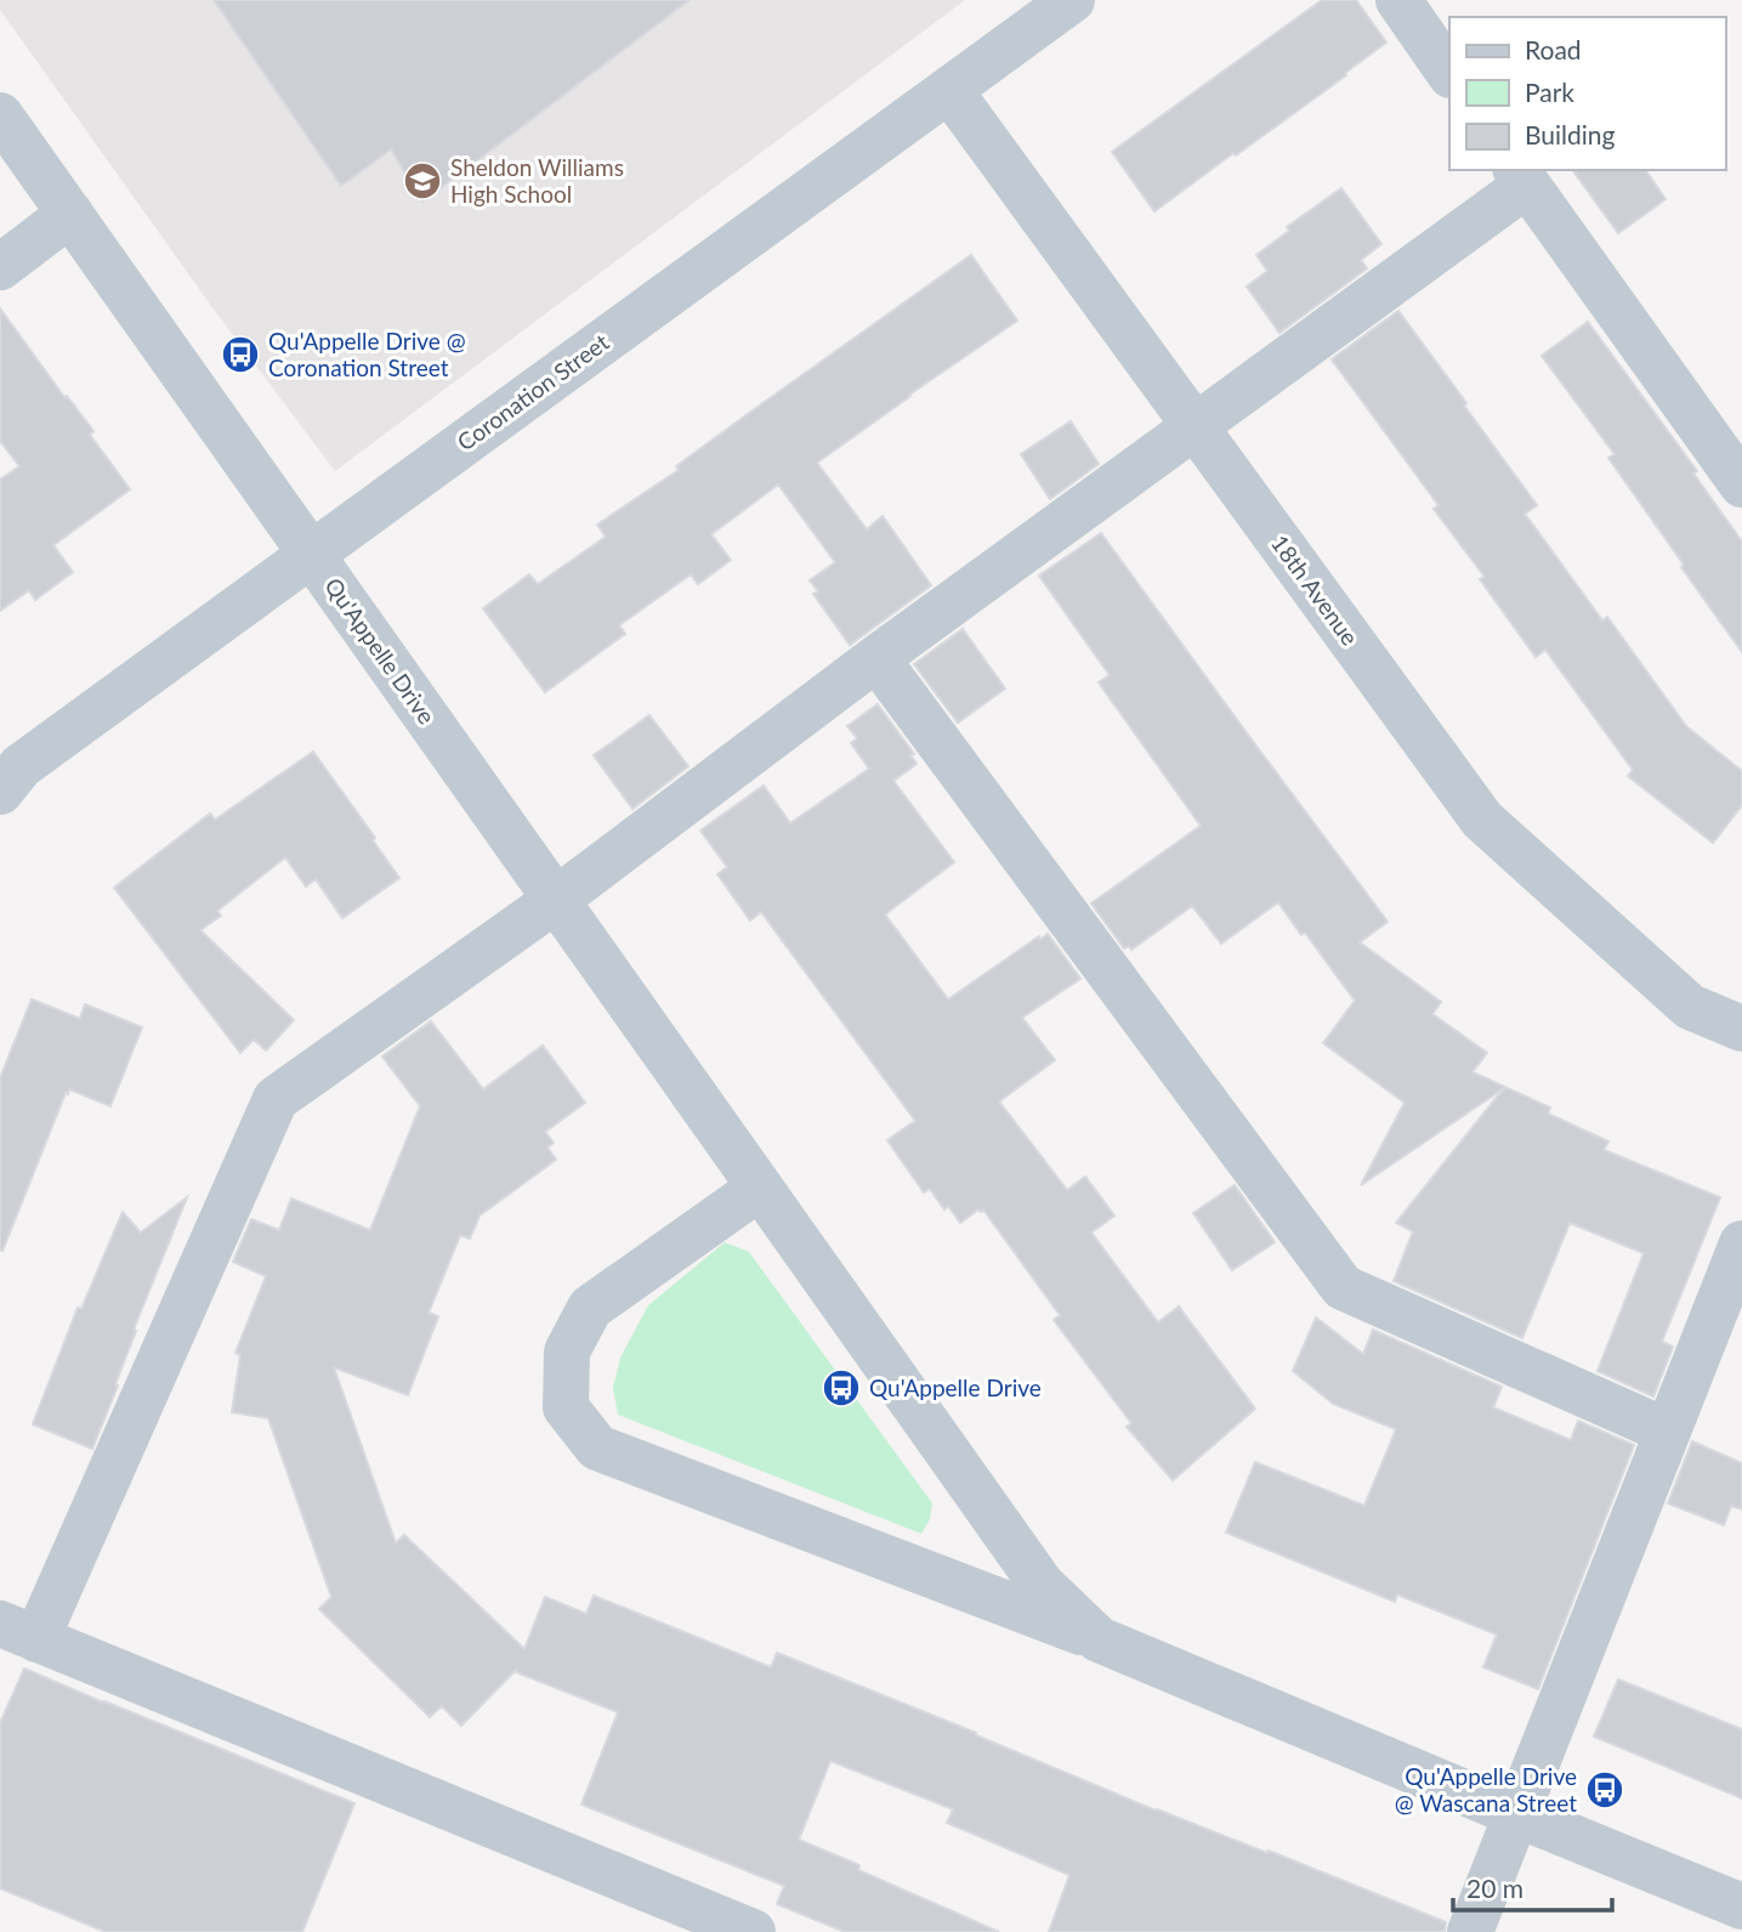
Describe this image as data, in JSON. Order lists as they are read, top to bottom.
{
  "streets": {
    "street": ["Coronation Street", "18th Avenue", "Qu'Appelle Drive"]
  },
  "crossings": [
    ["Coronation Street", "18th Avenue"],
    ["Coronation Street", "Qu'Appelle Drive"]
  ],
  "places": {
    "school or university": ["Sheldon Williams High School"],
    "bus stop": ["Qu'Appelle Drive @ Coronation Street", "Qu'Appelle Drive", "Qu'Appelle Drive @ Wascana Street"]
  },
  "legend": ["Road", "Park", "Building"],
  "scale_bar": "20 m"
}
